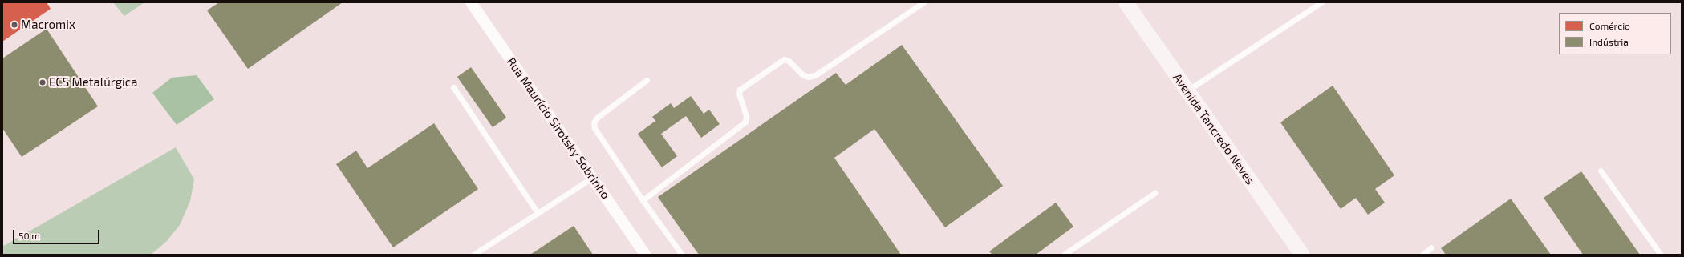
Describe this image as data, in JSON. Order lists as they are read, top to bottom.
{
  "streets": {
    "main road": ["Avenida Tancredo Neves"],
    "street": ["Rua Maurício Sirotsky Sobrinho"]
  },
  "places": ["Macromix", "ECS Metalúrgica"],
  "legend": ["Comércio", "Indústria"],
  "scale_bar": "50 m"
}
